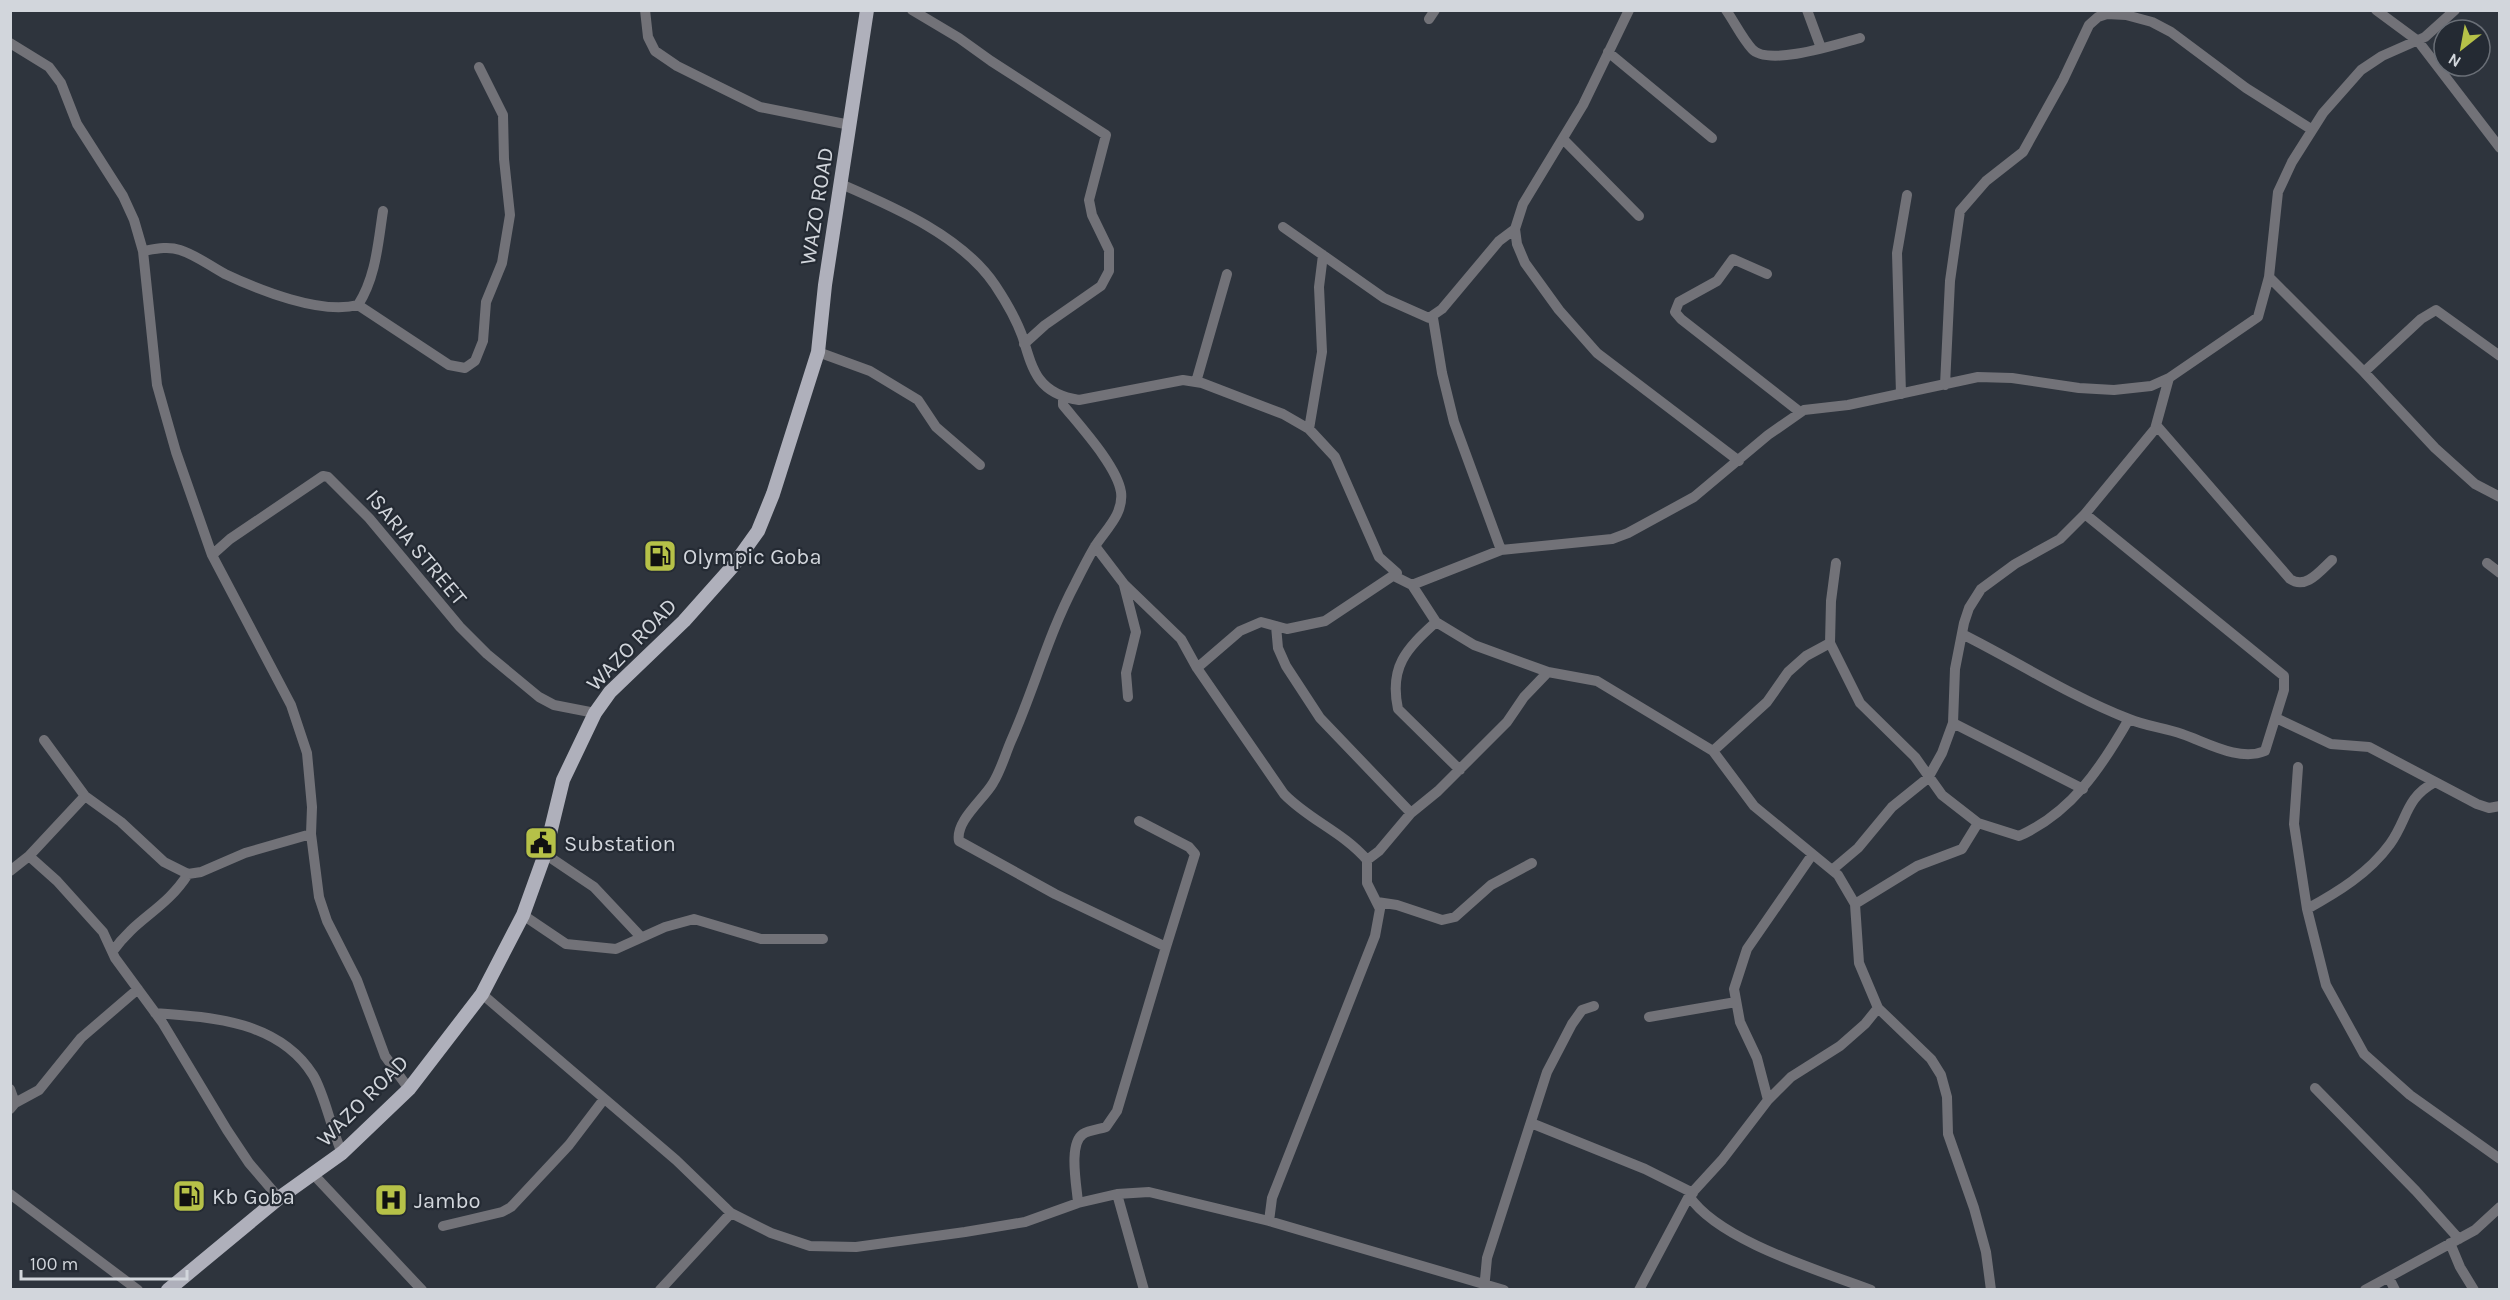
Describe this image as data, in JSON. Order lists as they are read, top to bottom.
{
  "streets": {
    "main road": ["WAZO ROAD"],
    "street": ["ISARIA STREET"]
  },
  "crossings": [
    ["WAZO ROAD", "ISARIA STREET"]
  ],
  "places": {
    "fuel station": ["Olympic Goba", "Kb Goba"],
    "public building": ["Substation"],
    "hospital": ["Jambo"]
  },
  "scale_bar": "100 m",
  "north": "bottom left"
}
